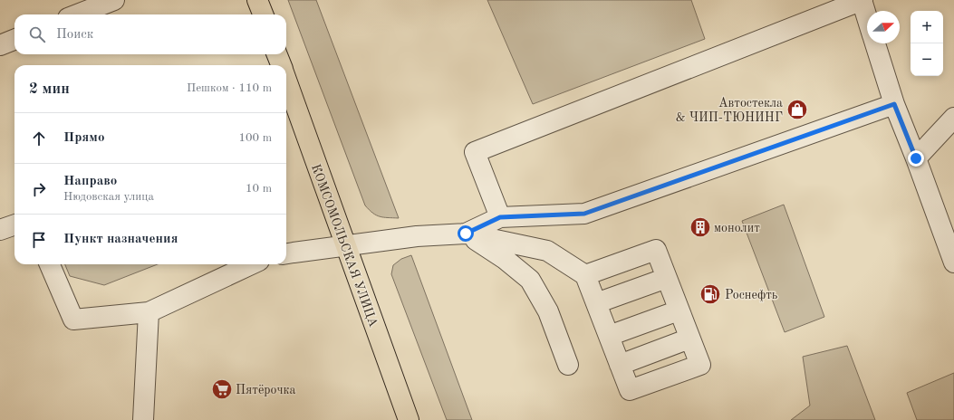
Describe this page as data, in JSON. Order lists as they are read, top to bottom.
{
  "streets": {
    "main road": ["КОМСОМОЛЬСКАЯ УЛИЦА"]
  },
  "places": {
    "shop": ["Автостекла & ЧИП-ТЮНИНГ"],
    "building": ["монолит"],
    "fuel station": ["Роснефть"],
    "supermarket": ["Пятёрочка"]
  },
  "north": "right",
  "page": {
    "map_buttons": ["+", "−"],
    "search": "Поиск",
    "heading": ["2 мин", "Пешком · 110 m"],
    "list": [
      ["Прямо", "100 m"],
      ["Направо", "Нюдовская улица", "10 m"],
      "Пункт назначения"
    ]
  }
}
